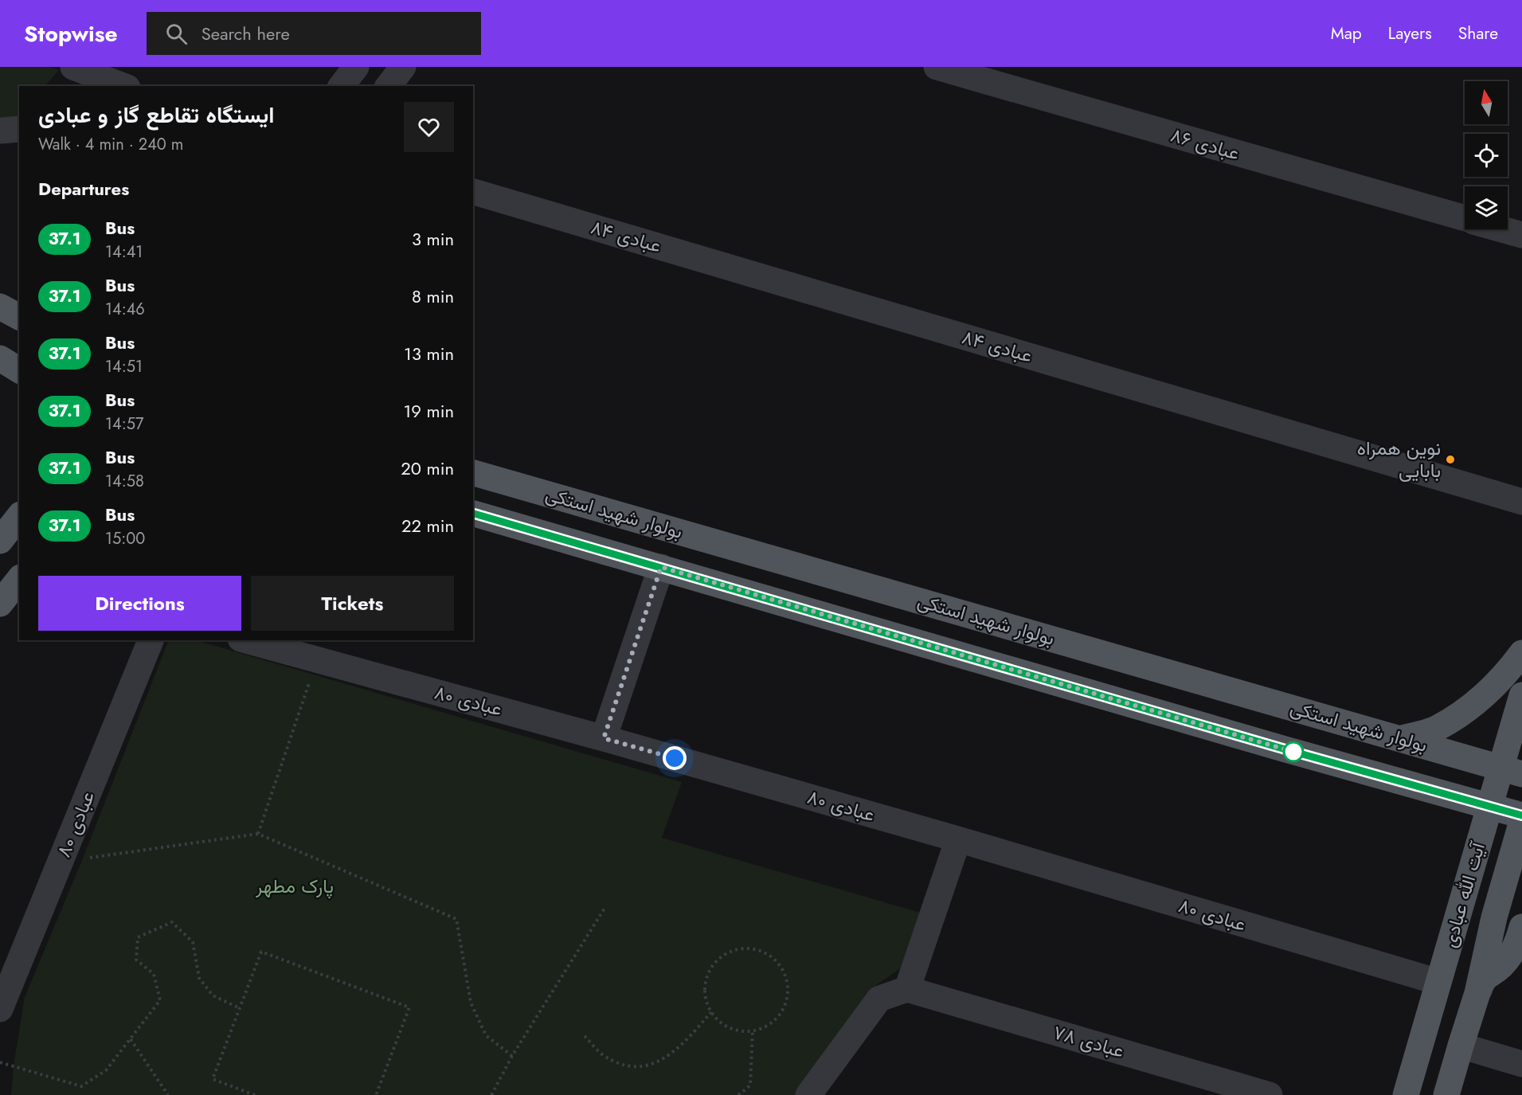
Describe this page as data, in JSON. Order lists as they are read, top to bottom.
{
  "streets": {
    "main road": ["بولوار شهید استکی", "آیت الله عبادی"],
    "street": [
      "عبادی ۸۶",
      "عبادی ۸۴",
      "عبادی ۸۰",
      "عبادی ۷۸"
    ]
  },
  "crossings": [
    ["بولوار شهید استکی", "آیت الله عبادی"],
    ["عبادی ۸۰", "آیت الله عبادی"]
  ],
  "parks": ["پارک مطهر"],
  "places": ["نوین همراه بابایی"],
  "lines": ["bus line 37.1"],
  "north": "top",
  "page": {
    "header": "Stopwise",
    "search": "Search here",
    "nav": ["Map", "Layers", "Share"],
    "heading": [
      ["ایستگاه تقاطع گاز و عبادی", "Walk · 4 min · 240 m"],
      "Departures"
    ],
    "list": [
      {
        "mark": "37.1",
        "name": "Bus",
        "note": "14:41",
        "value": "3 min"
      },
      {
        "mark": "37.1",
        "name": "Bus",
        "note": "14:46",
        "value": "8 min"
      },
      {
        "mark": "37.1",
        "name": "Bus",
        "note": "14:51",
        "value": "13 min"
      },
      {
        "mark": "37.1",
        "name": "Bus",
        "note": "14:57",
        "value": "19 min"
      },
      {
        "mark": "37.1",
        "name": "Bus",
        "note": "14:58",
        "value": "20 min"
      },
      {
        "mark": "37.1",
        "name": "Bus",
        "note": "15:00",
        "value": "22 min"
      }
    ],
    "buttons": ["Directions", "Tickets"]
  }
}
